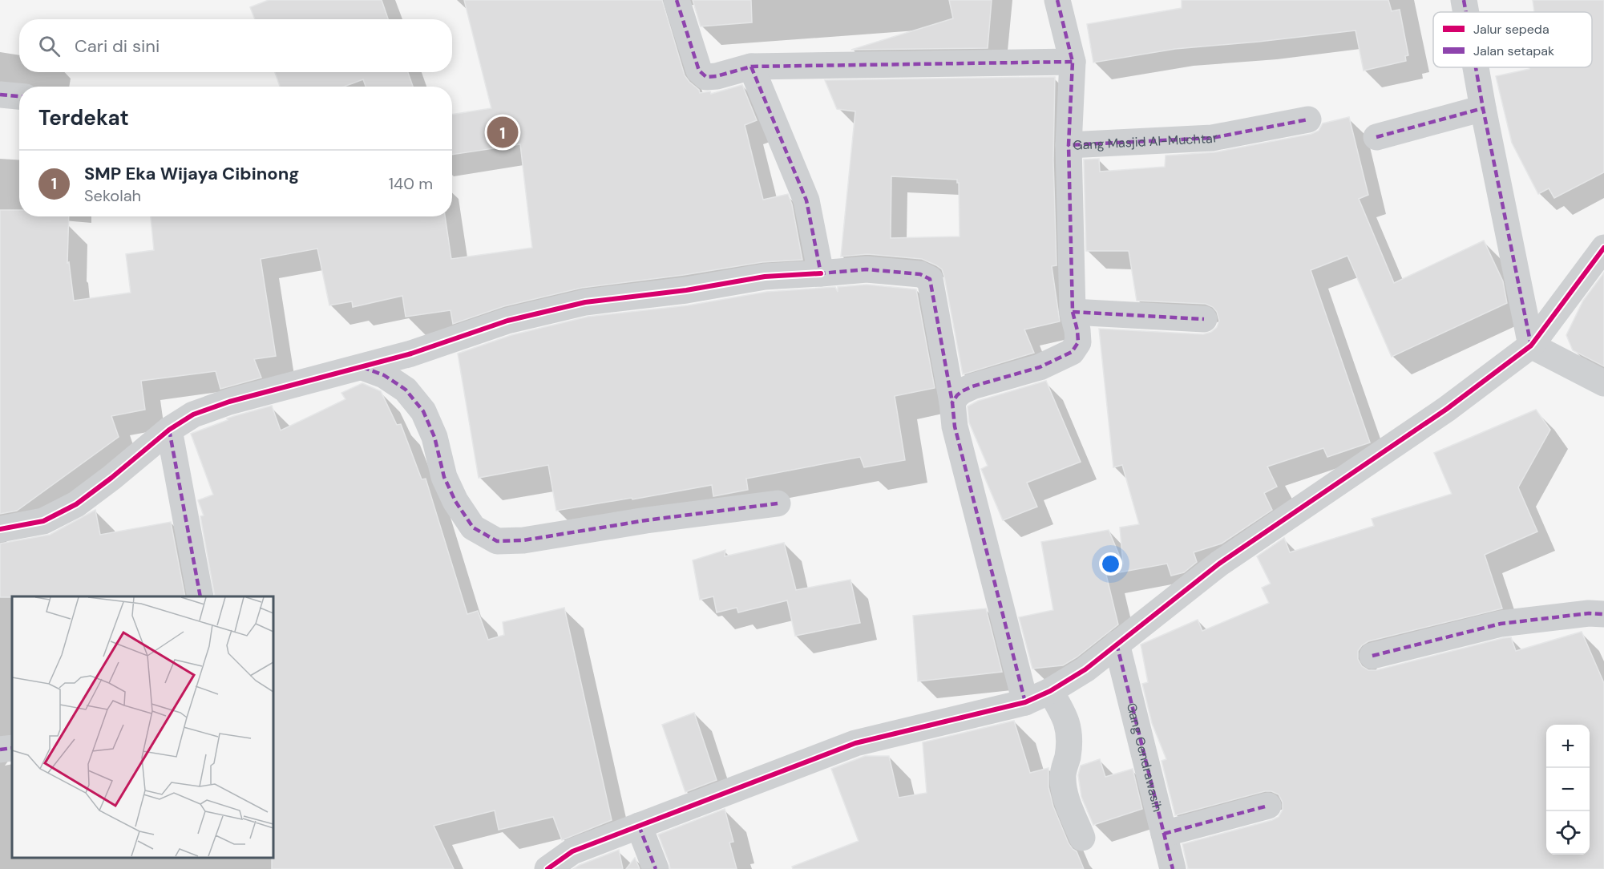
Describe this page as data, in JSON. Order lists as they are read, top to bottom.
{
  "streets": {
    "street": ["Gang Masjid Al-Muchtar", "Gang Cendrawasih"]
  },
  "legend": ["Jalur sepeda", "Jalan setapak"],
  "page": {
    "search": "Cari di sini",
    "heading": "Terdekat",
    "pins": "1",
    "list": [
      {
        "mark": "1",
        "name": "SMP Eka Wijaya Cibinong",
        "note": "Sekolah",
        "value": "140 m"
      }
    ],
    "map_buttons": ["+", "−"]
  }
}
